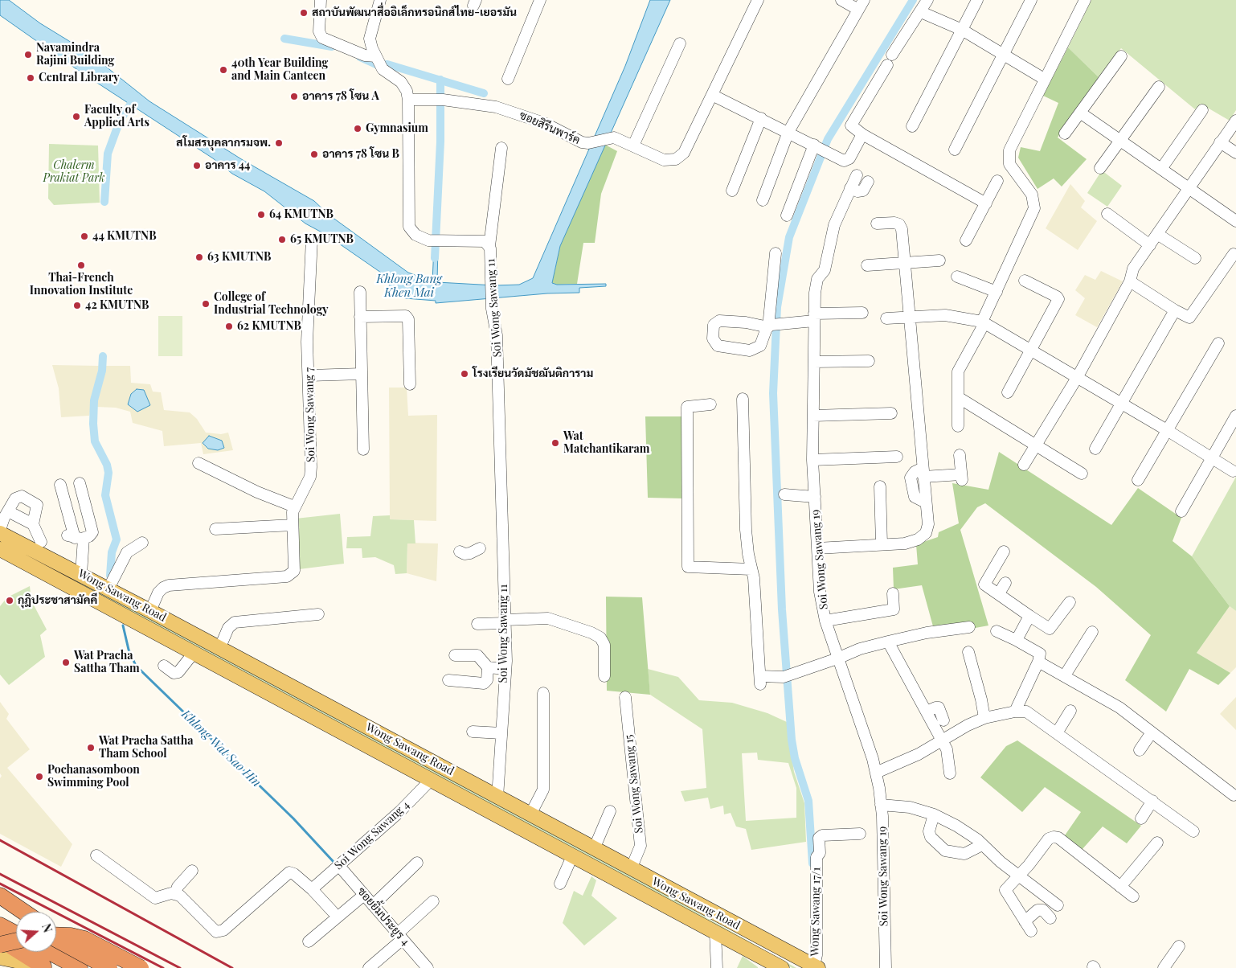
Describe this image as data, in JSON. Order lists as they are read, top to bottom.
{
  "streets": {
    "main road": ["Wong Sawang Road"],
    "street": [
      "ซอยสิรีนพาร์ค",
      "Soi Wong Sawang 11",
      "Soi Wong Sawang 7",
      "Soi Wong Sawang 19",
      "Soi Wong Sawang 15",
      "Soi Wong Sawang 4",
      "Wong Sawang 17/1",
      "ซอยยิ้มประยูร 4"
    ]
  },
  "crossings": [
    ["ซอยสิรีนพาร์ค", "Soi Wong Sawang 11"],
    ["Soi Wong Sawang 11", "Wong Sawang Road"],
    ["Soi Wong Sawang 7", "Wong Sawang Road"],
    ["Wong Sawang Road", "Soi Wong Sawang 15"],
    ["Wong Sawang Road", "Soi Wong Sawang 4"],
    ["Wong Sawang Road", "Wong Sawang 17/1"],
    ["Soi Wong Sawang 4", "ซอยยิ้มประยูร 4"]
  ],
  "water": ["Khlong Bang Khen Mai", "Khlong Wat Sao Hin"],
  "parks": ["Chalerm Prakiat Park"],
  "places": [
    "สถาบันพัฒนาสื่ออิเล็กทรอนิกส์ไทย-เยอรมัน",
    "Navamindra Rajini Building",
    "40th Year Building and Main Canteen",
    "Central Library",
    "อาคาร 78 โซน A",
    "Faculty of Applied Arts",
    "Gymnasium",
    "สโมสรบุคลากรมจพ.",
    "อาคาร 78 โซน B",
    "อาคาร 44",
    "64 KMUTNB",
    "44 KMUTNB",
    "65 KMUTNB",
    "63 KMUTNB",
    "Thai-French Innovation Institute",
    "College of Industrial Technology",
    "42 KMUTNB",
    "62 KMUTNB",
    "โรงเรียนวัดมัชฌันติการาม",
    "Wat Matchantikaram",
    "กุฎิประชาสามัคคี",
    "Wat Pracha Sattha Tham",
    "Wat Pracha Sattha Tham School",
    "Pochanasomboon Swimming Pool"
  ],
  "north": "right"
}
